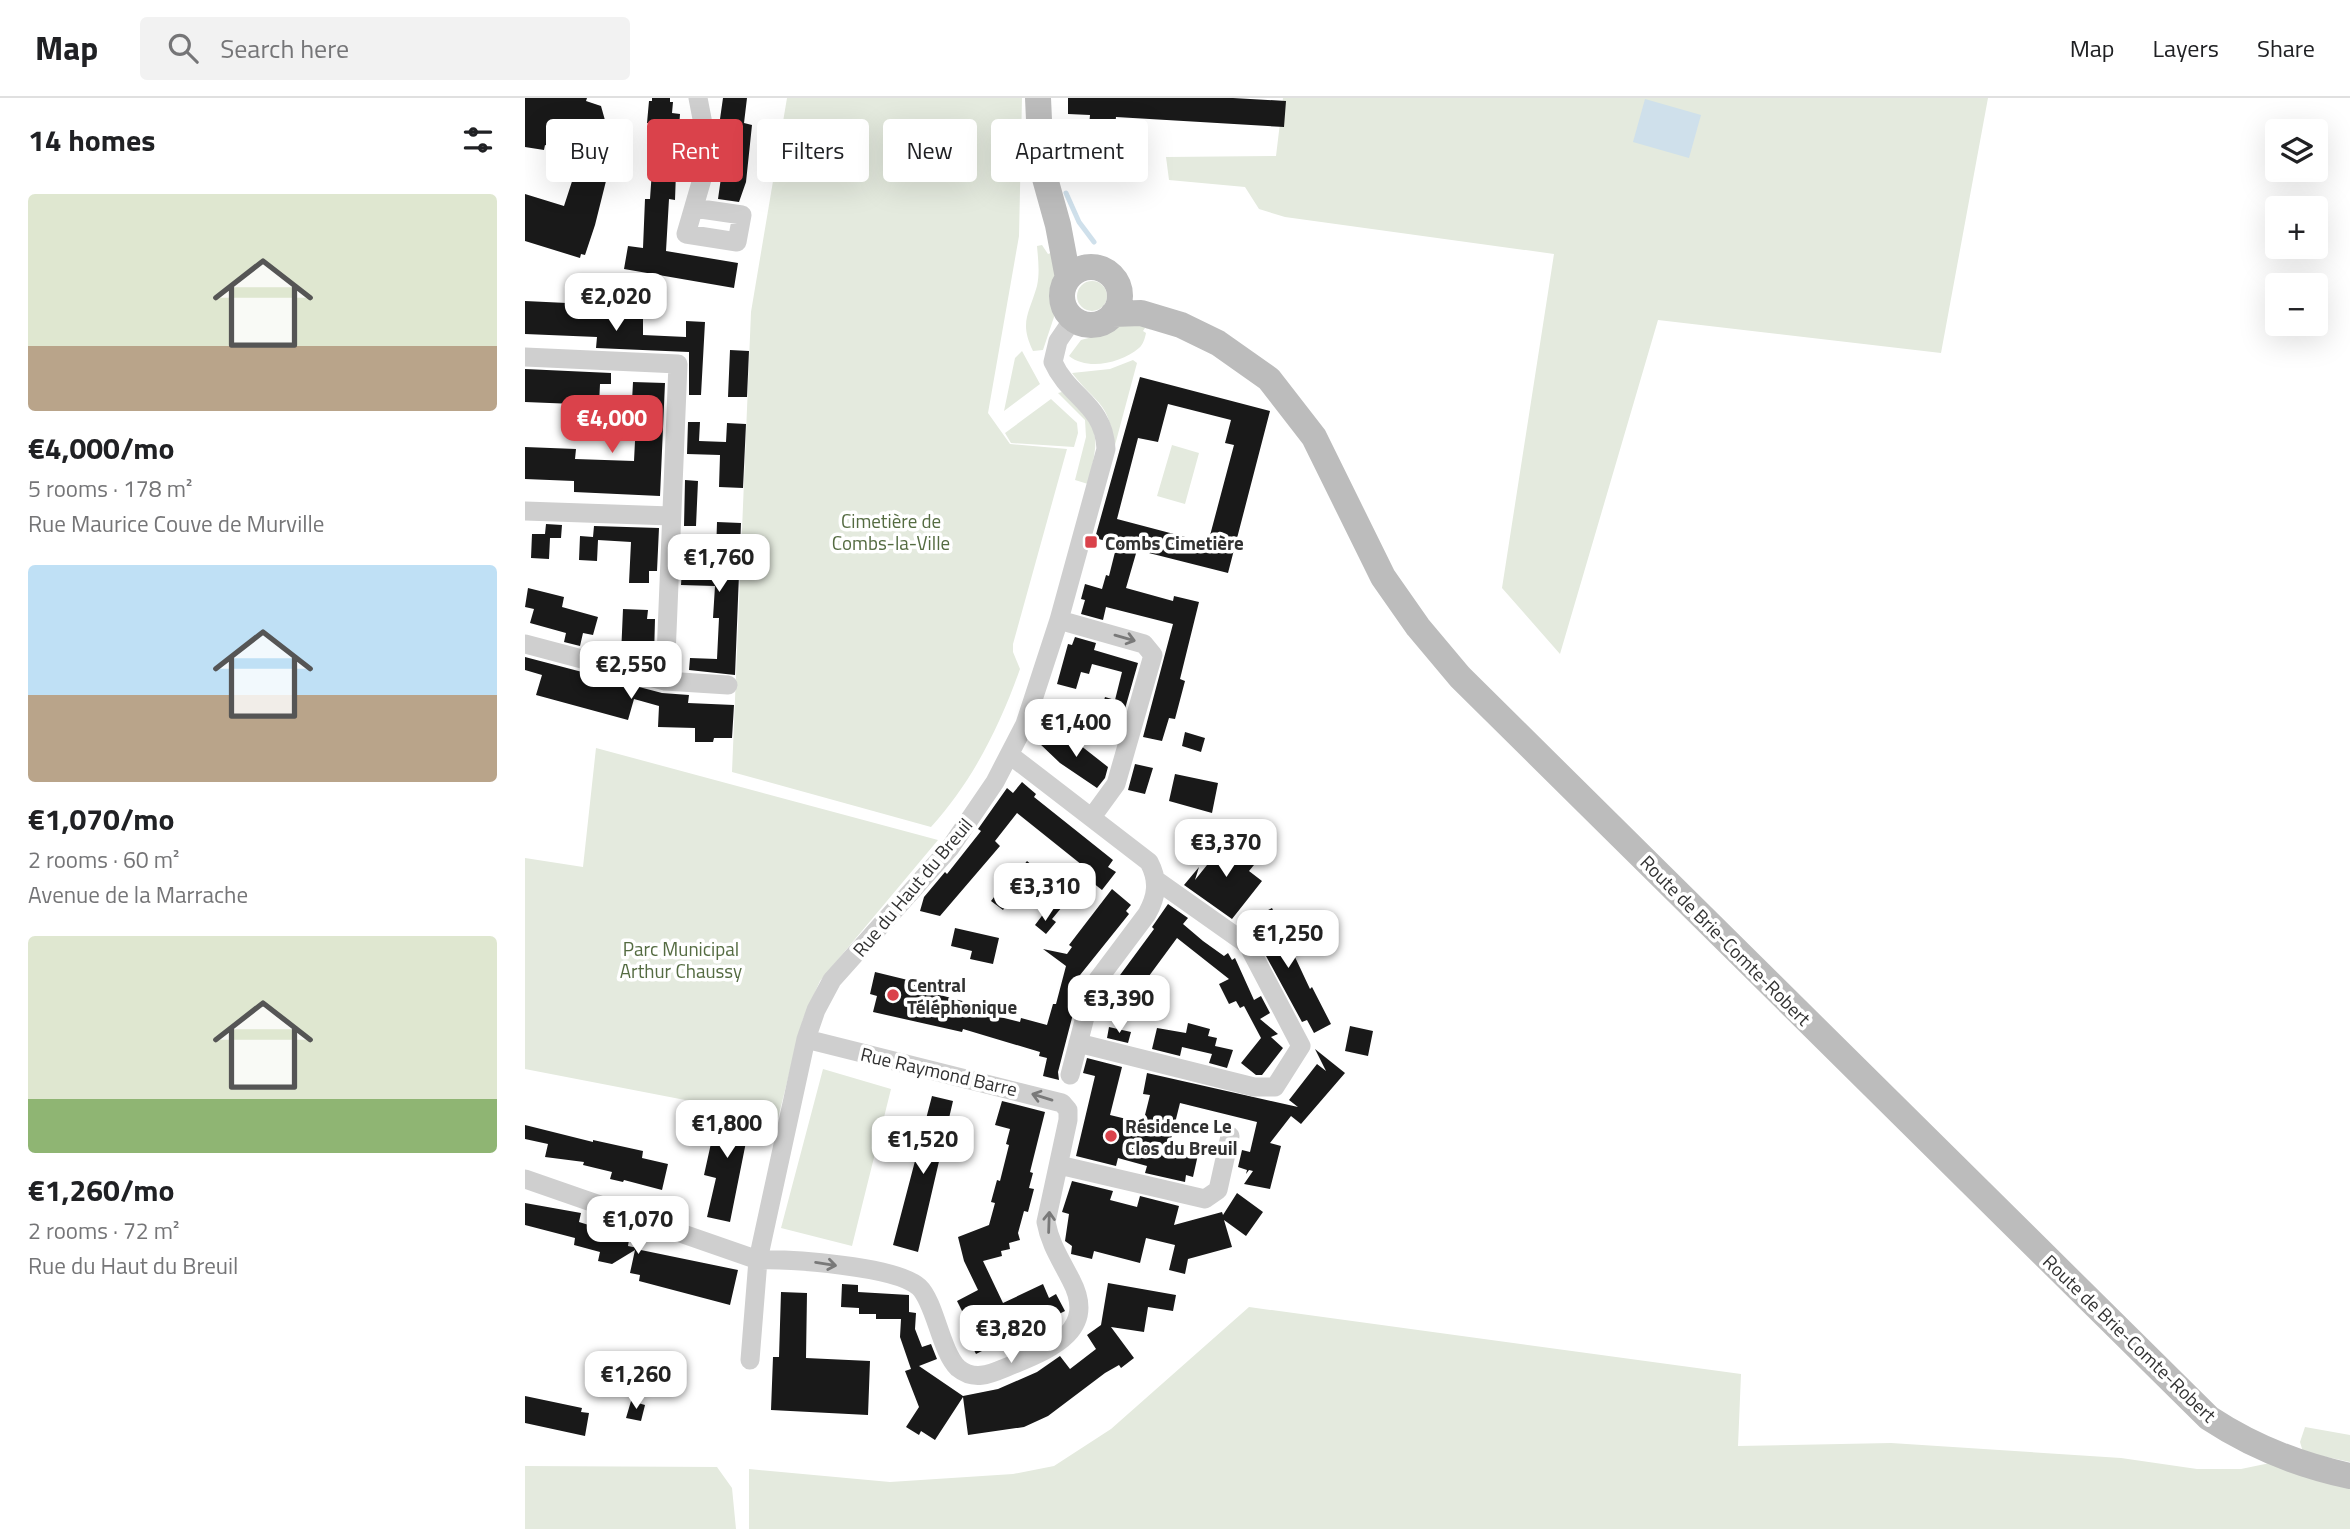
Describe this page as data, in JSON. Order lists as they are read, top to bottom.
{
  "streets": {
    "main road": ["Route de Brie-Comte-Robert"],
    "street": ["Rue du Haut du Breuil", "Rue Raymond Barre"]
  },
  "crossings": [
    ["Rue du Haut du Breuil", "Route de Brie-Comte-Robert"],
    ["Rue du Haut du Breuil", "Rue Raymond Barre"]
  ],
  "one_way": ["Rue Raymond Barre"],
  "parks": ["Cimetière de Combs-la-Ville", "Parc Municipal Arthur Chaussy"],
  "places": {
    "transit": ["Combs Cimetière"],
    "other": ["Central Téléphonique", "Résidence Le Clos du Breuil"]
  },
  "page": {
    "header": "Map",
    "search": "Search here",
    "nav": ["Map", "Layers", "Share"],
    "heading": "14 homes",
    "map_buttons": ["+", "−"],
    "chip": [
      "Buy",
      "Rent",
      "Filters",
      "New",
      "Apartment"
    ],
    "list": [
      {
        "name": "€4,000/mo",
        "note": "5 rooms · 178 m² · Rue Maurice Couve de Murville"
      },
      {
        "name": "€1,070/mo",
        "note": "2 rooms · 60 m² · Avenue de la Marrache"
      },
      {
        "name": "€1,260/mo",
        "note": "2 rooms · 72 m² · Rue du Haut du Breuil"
      }
    ],
    "price": [
      "€2,020",
      "€4,000",
      "€1,760",
      "€2,550",
      "€1,400",
      "€3,370",
      "€3,310",
      "€1,250",
      "€3,390",
      "€1,800",
      "€1,520",
      "€1,070",
      "€3,820",
      "€1,260"
    ]
  }
}
